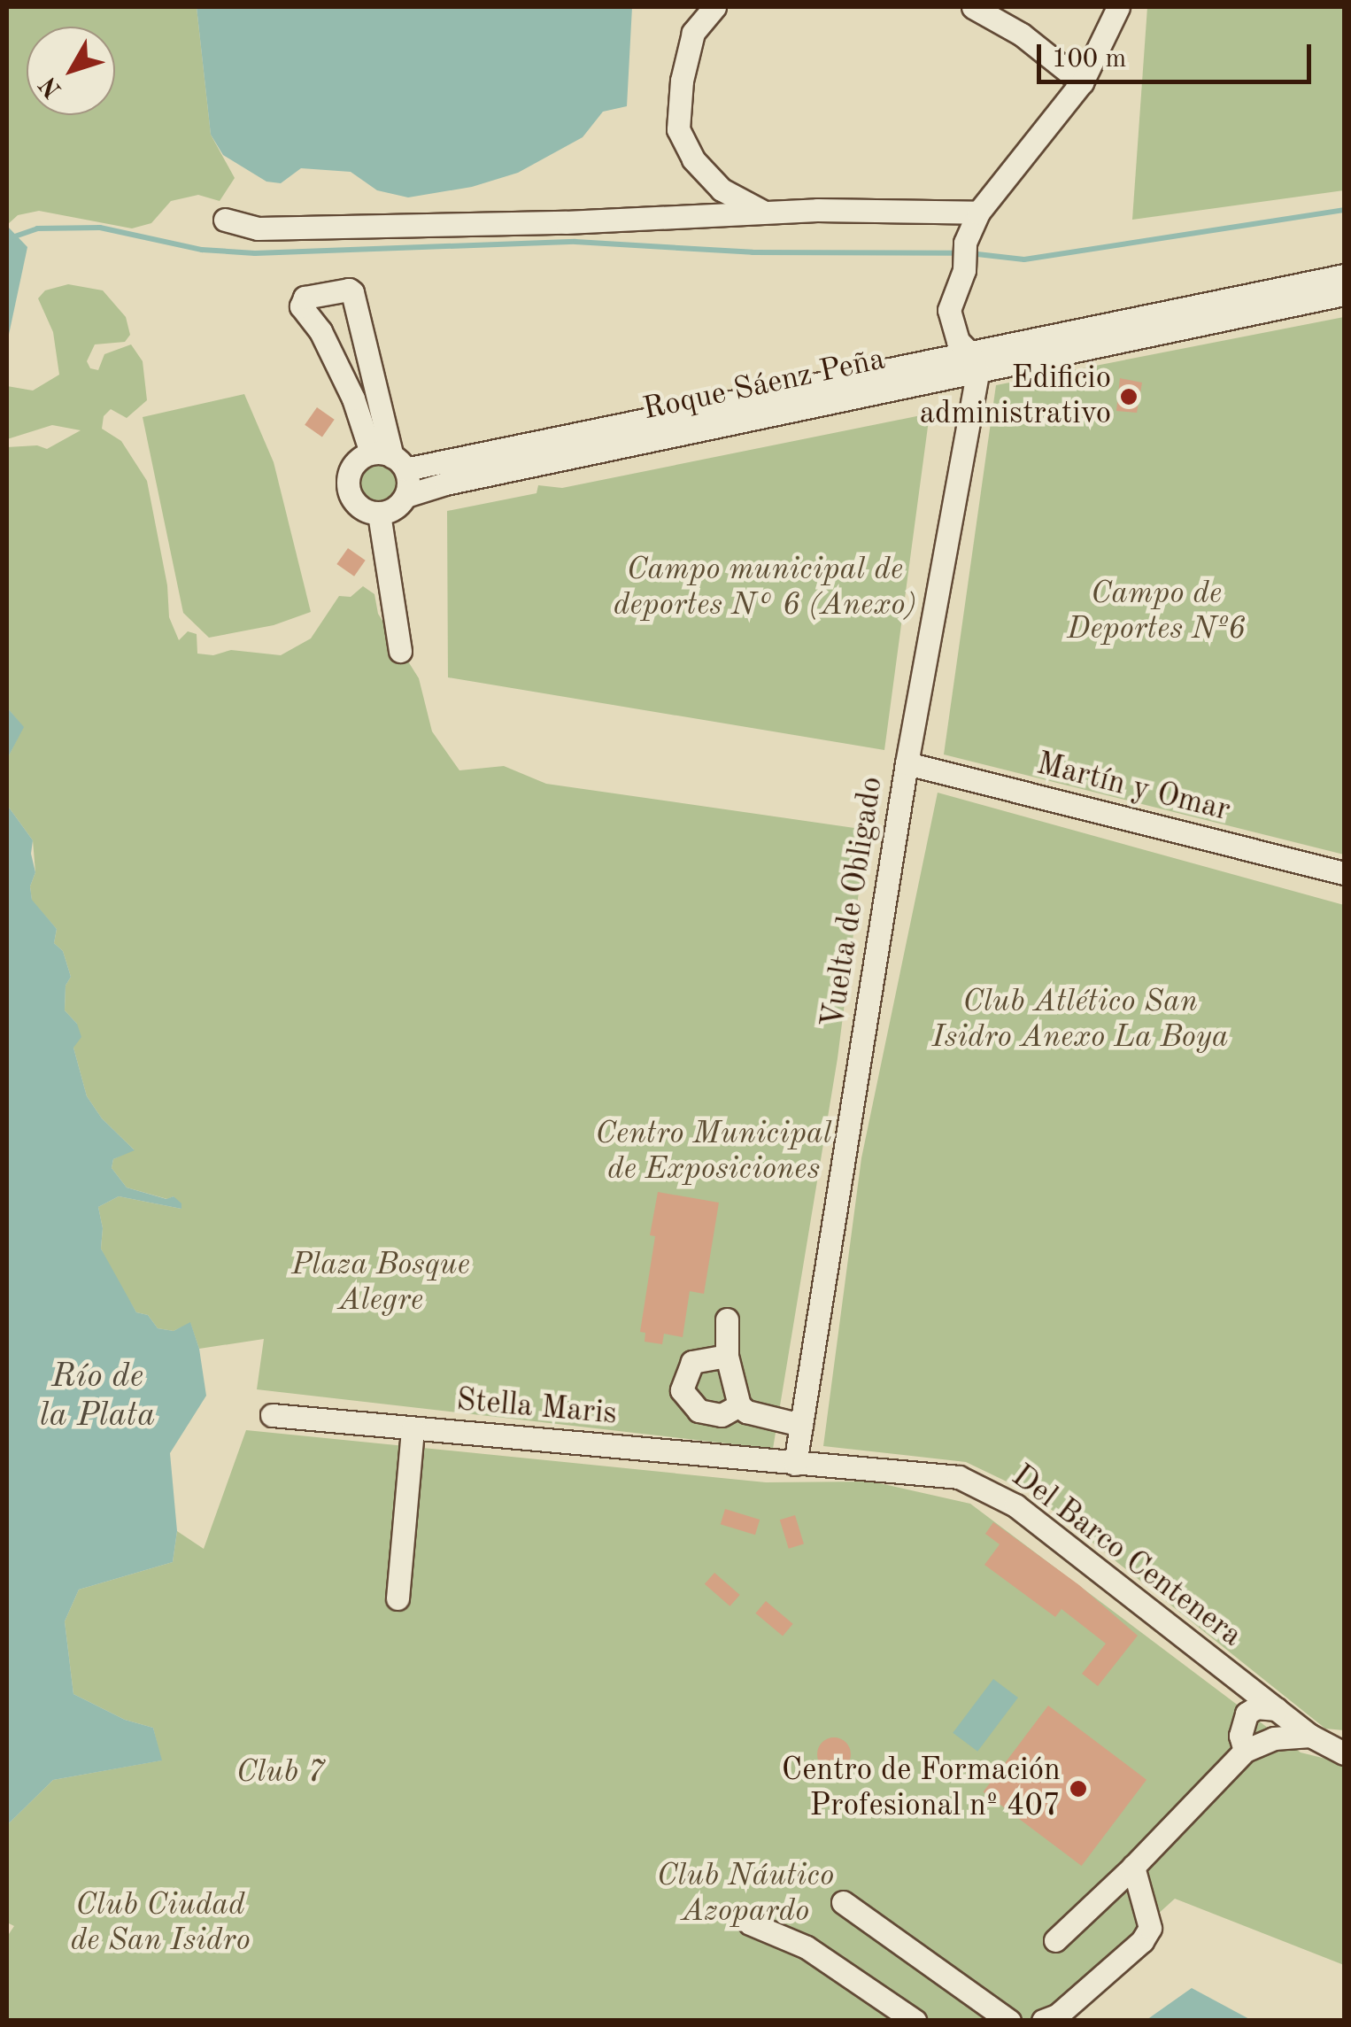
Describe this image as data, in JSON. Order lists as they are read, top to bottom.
{
  "streets": {
    "street": [
      "Roque Sáenz Peña",
      "Martín y Omar",
      "Vuelta de Obligado",
      "Stella Maris",
      "Del Barco Centenera"
    ]
  },
  "crossings": [
    ["Roque Sáenz Peña", "Vuelta de Obligado"],
    ["Martín y Omar", "Vuelta de Obligado"],
    ["Vuelta de Obligado", "Stella Maris"],
    ["Vuelta de Obligado", "Del Barco Centenera"],
    ["Stella Maris", "Del Barco Centenera"]
  ],
  "water": ["Río de la Plata"],
  "parks": [
    "Campo municipal de deportes N° 6 (Anexo)",
    "Campo de Deportes Nº6",
    "Club Atlético San Isidro Anexo La Boya",
    "Centro Municipal de Exposiciones",
    "Plaza Bosque Alegre",
    "Club 7",
    "Club Náutico Azopardo",
    "Club Ciudad de San Isidro"
  ],
  "places": ["Edificio administrativo", "Centro de Formación Profesional nº 407"],
  "scale_bar": "100 m",
  "north": "bottom left"
}
